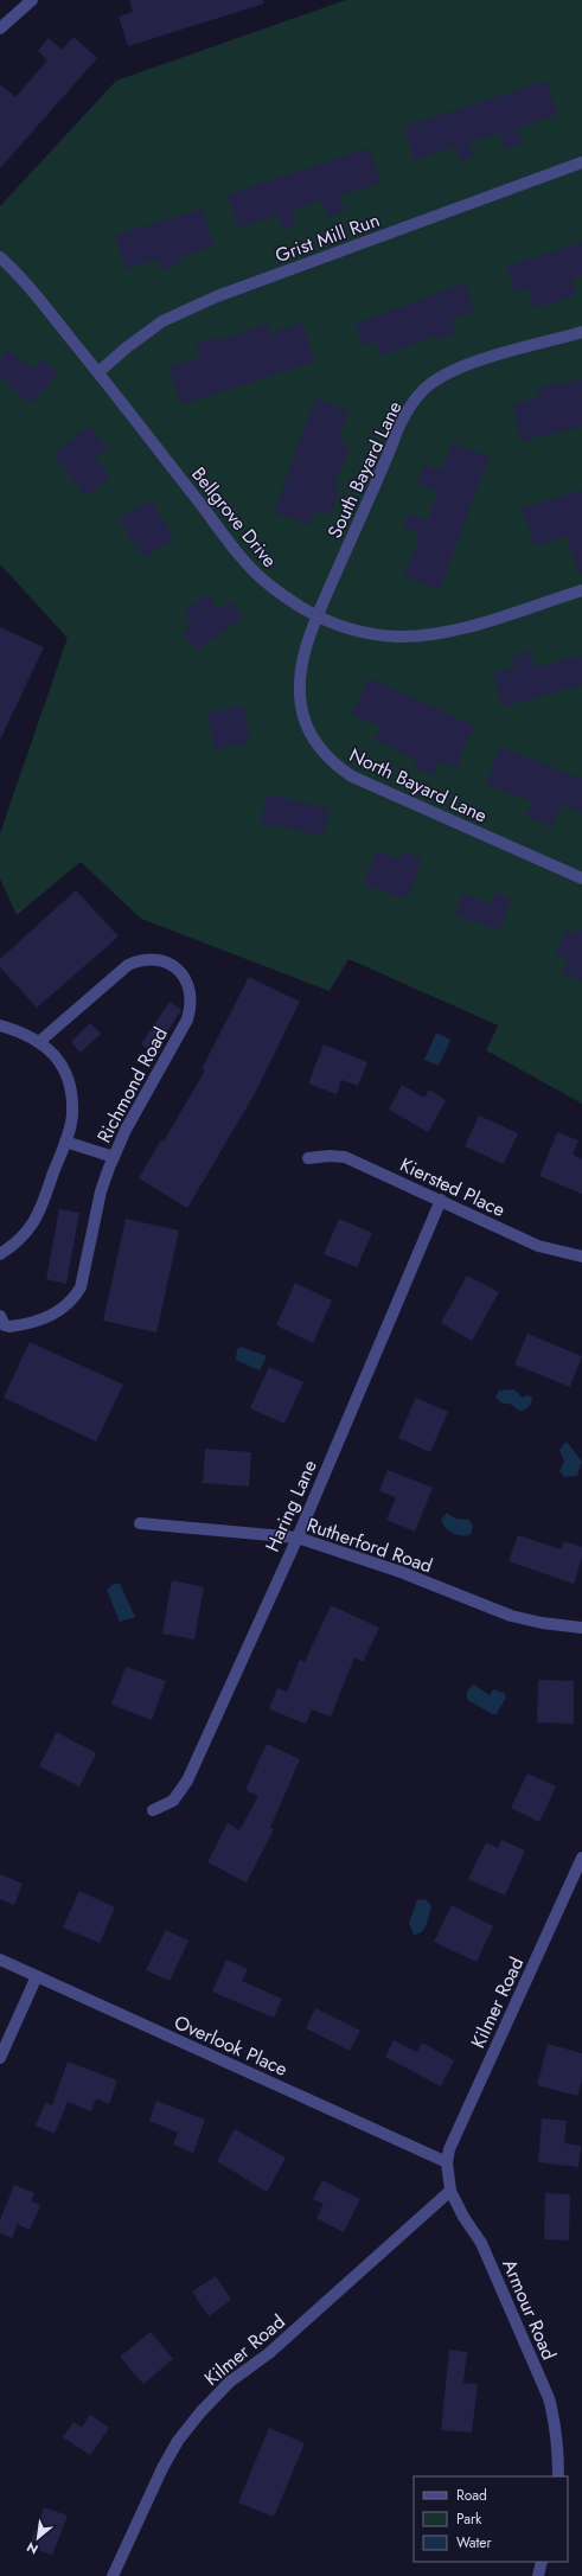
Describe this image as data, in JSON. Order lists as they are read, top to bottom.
{
  "streets": {
    "street": [
      "Grist Mill Run",
      "South Bayard Lane",
      "Bellgrove Drive",
      "North Bayard Lane",
      "Richmond Road",
      "Kiersted Place",
      "Haring Lane",
      "Rutherford Road",
      "Kilmer Road",
      "Overlook Place",
      "Armour Road"
    ]
  },
  "crossings": [
    ["Grist Mill Run", "Bellgrove Drive"],
    ["South Bayard Lane", "Bellgrove Drive"],
    ["South Bayard Lane", "North Bayard Lane"],
    ["Bellgrove Drive", "North Bayard Lane"],
    ["Kiersted Place", "Haring Lane"],
    ["Haring Lane", "Rutherford Road"],
    ["Kilmer Road", "Overlook Place"],
    ["Kilmer Road", "Armour Road"],
    ["Overlook Place", "Armour Road"]
  ],
  "legend": ["Road", "Park", "Water"],
  "north": "bottom left"
}
